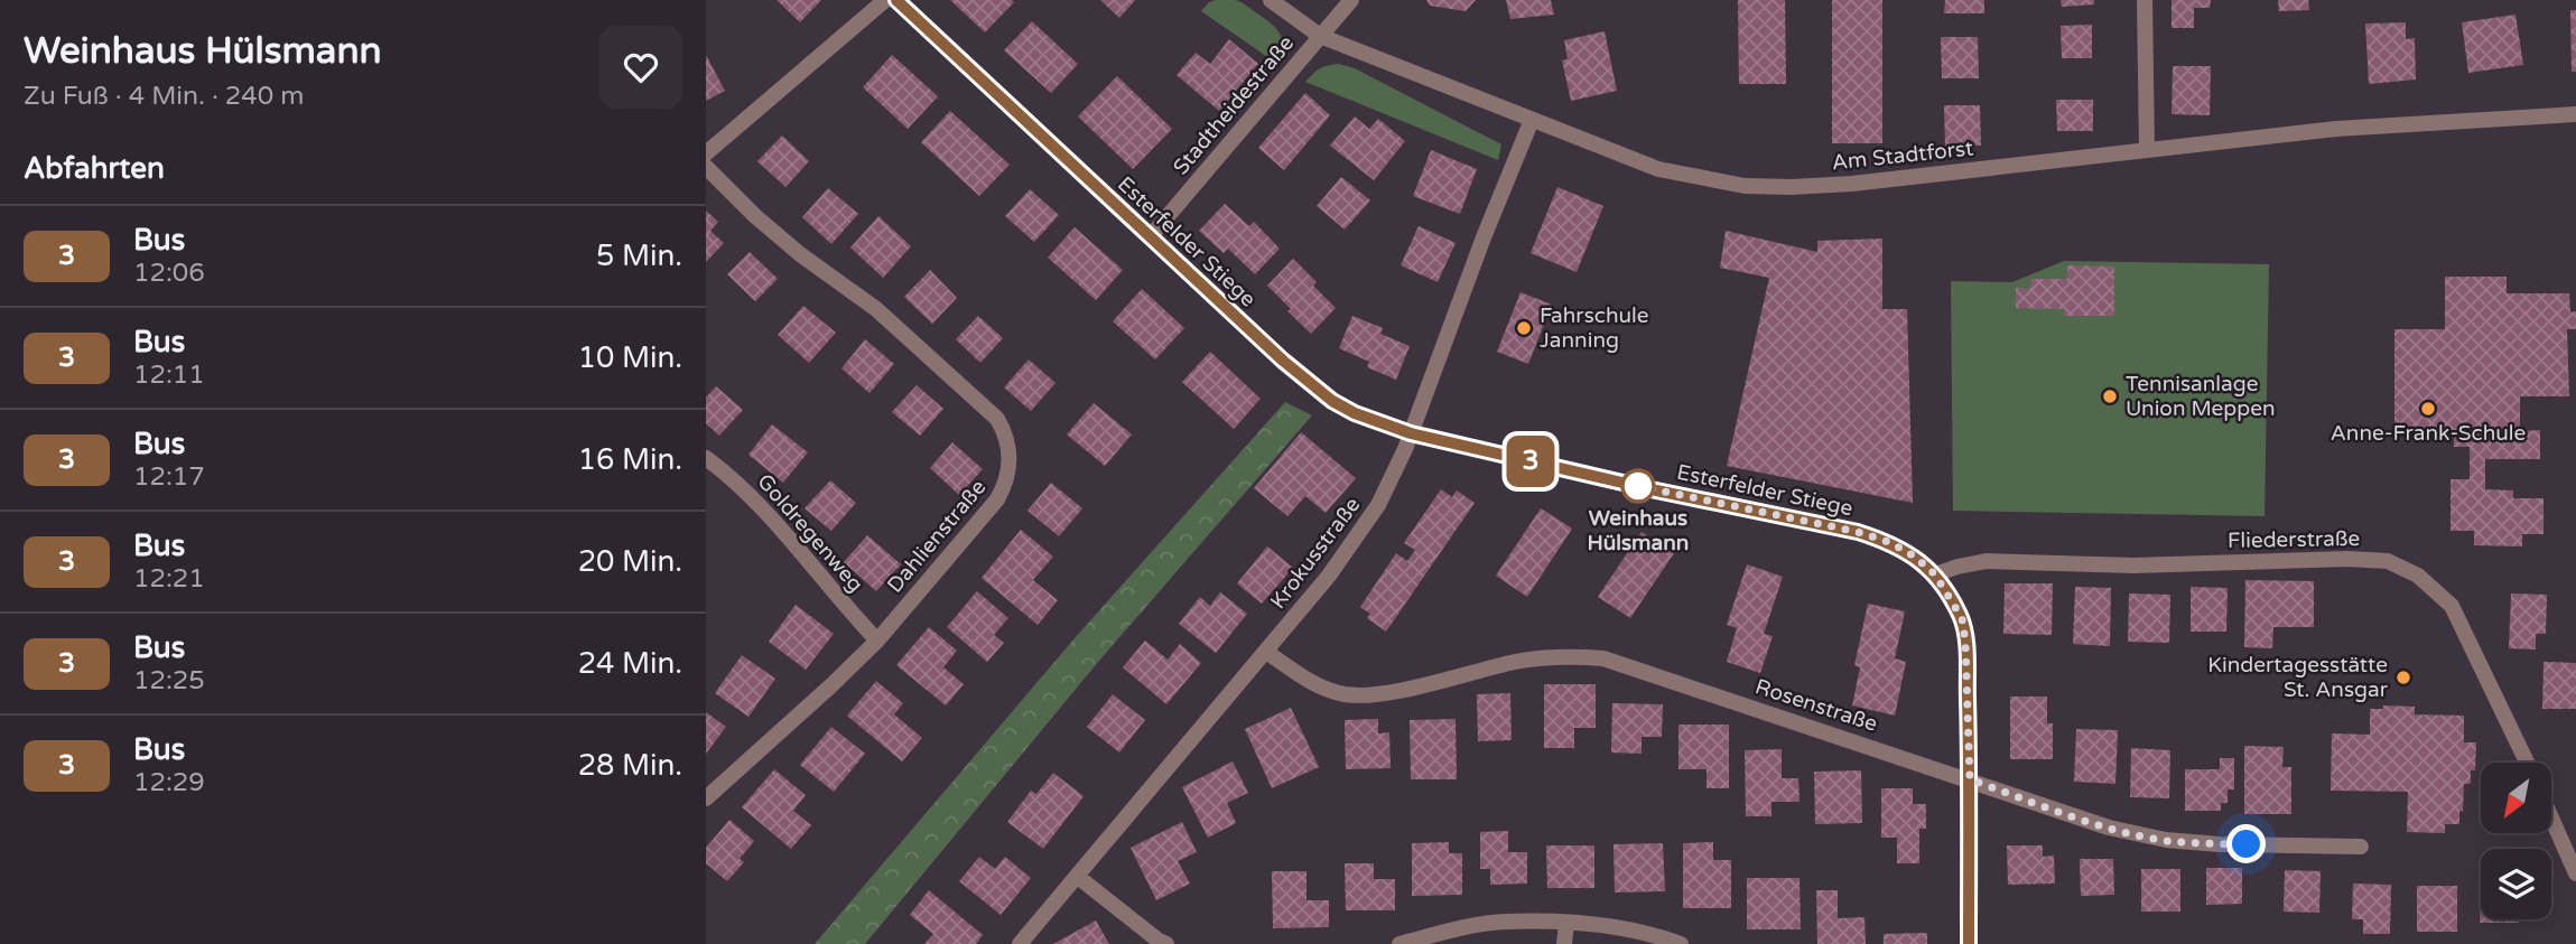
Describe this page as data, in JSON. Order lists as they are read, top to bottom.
{
  "streets": {
    "street": [
      "Stadtheidestraße",
      "Am Stadtforst",
      "Esterfelder Stiege",
      "Goldregenweg",
      "Dahlienstraße",
      "Fliederstraße",
      "Krokusstraße",
      "Rosenstraße"
    ]
  },
  "crossings": [
    ["Stadtheidestraße", "Am Stadtforst"],
    ["Stadtheidestraße", "Esterfelder Stiege"],
    ["Am Stadtforst", "Krokusstraße"],
    ["Esterfelder Stiege", "Fliederstraße"],
    ["Esterfelder Stiege", "Krokusstraße"],
    ["Esterfelder Stiege", "Rosenstraße"],
    ["Goldregenweg", "Dahlienstraße"],
    ["Krokusstraße", "Rosenstraße"]
  ],
  "places": [
    "Fahrschule Janning",
    "Tennisanlage Union Meppen",
    "Anne-Frank-Schule",
    "Weinhaus Hülsmann",
    "Kindertagesstätte St. Ansgar"
  ],
  "lines": ["bus line 3"],
  "north": "bottom left",
  "page": {
    "heading": [
      ["Weinhaus Hülsmann", "Zu Fuß · 4 Min. · 240 m"],
      "Abfahrten"
    ],
    "on_map": "3",
    "list": [
      {
        "mark": "3",
        "name": "Bus",
        "note": "12:06",
        "value": "5 Min."
      },
      {
        "mark": "3",
        "name": "Bus",
        "note": "12:11",
        "value": "10 Min."
      },
      {
        "mark": "3",
        "name": "Bus",
        "note": "12:17",
        "value": "16 Min."
      },
      {
        "mark": "3",
        "name": "Bus",
        "note": "12:21",
        "value": "20 Min."
      },
      {
        "mark": "3",
        "name": "Bus",
        "note": "12:25",
        "value": "24 Min."
      },
      {
        "mark": "3",
        "name": "Bus",
        "note": "12:29",
        "value": "28 Min."
      }
    ]
  }
}
